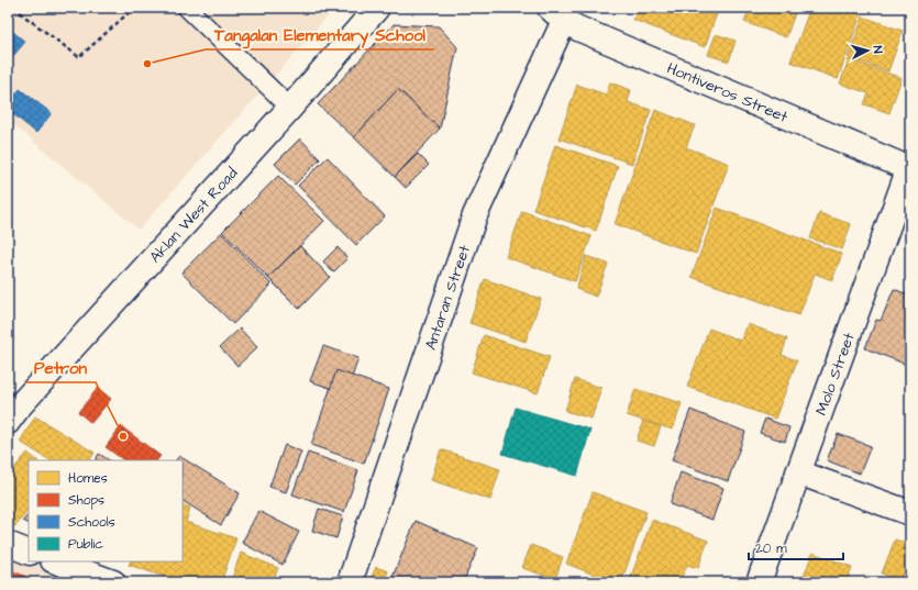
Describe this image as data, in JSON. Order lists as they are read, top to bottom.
{
  "streets": {
    "street": [
      "Hontiveros Street",
      "Aklan West Road",
      "Antaran Street",
      "Molo Street"
    ]
  },
  "crossings": [
    ["Hontiveros Street", "Antaran Street"],
    ["Hontiveros Street", "Molo Street"]
  ],
  "places": ["Tangalan Elementary School", "Petron"],
  "legend": [
    "Homes",
    "Shops",
    "Schools",
    "Public"
  ],
  "scale_bar": "20 m",
  "north": "right"
}
